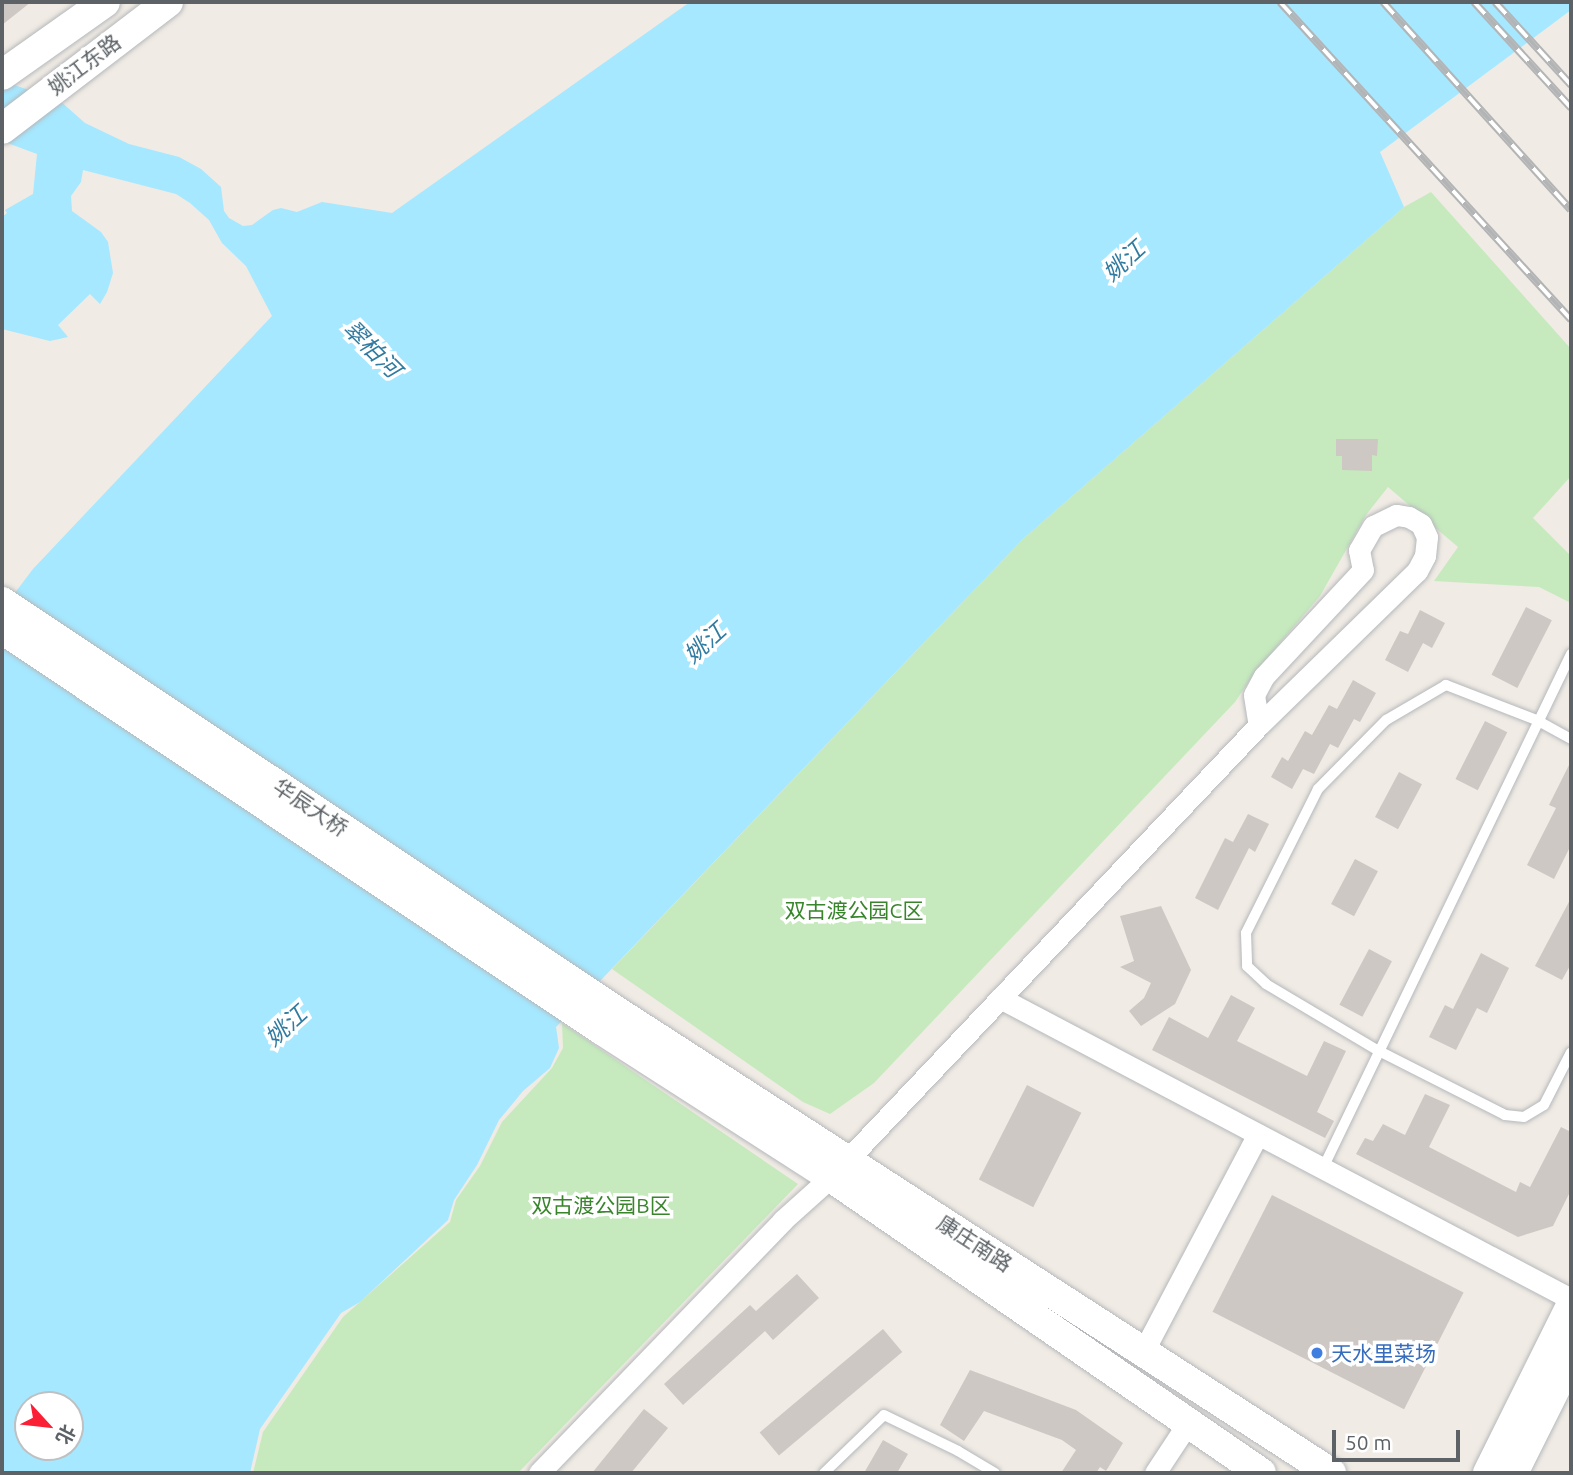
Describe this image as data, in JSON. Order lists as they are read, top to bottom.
{
  "streets": {
    "main road": ["姚江东路", "华辰大桥", "康庄南路"]
  },
  "crossings": [
    ["华辰大桥", "康庄南路"]
  ],
  "water": ["姚江", "翠柏河"],
  "parks": ["双古渡公园C区", "双古渡公园B区"],
  "places": ["天水里菜场"],
  "scale_bar": "50 m",
  "north": "bottom right"
}
